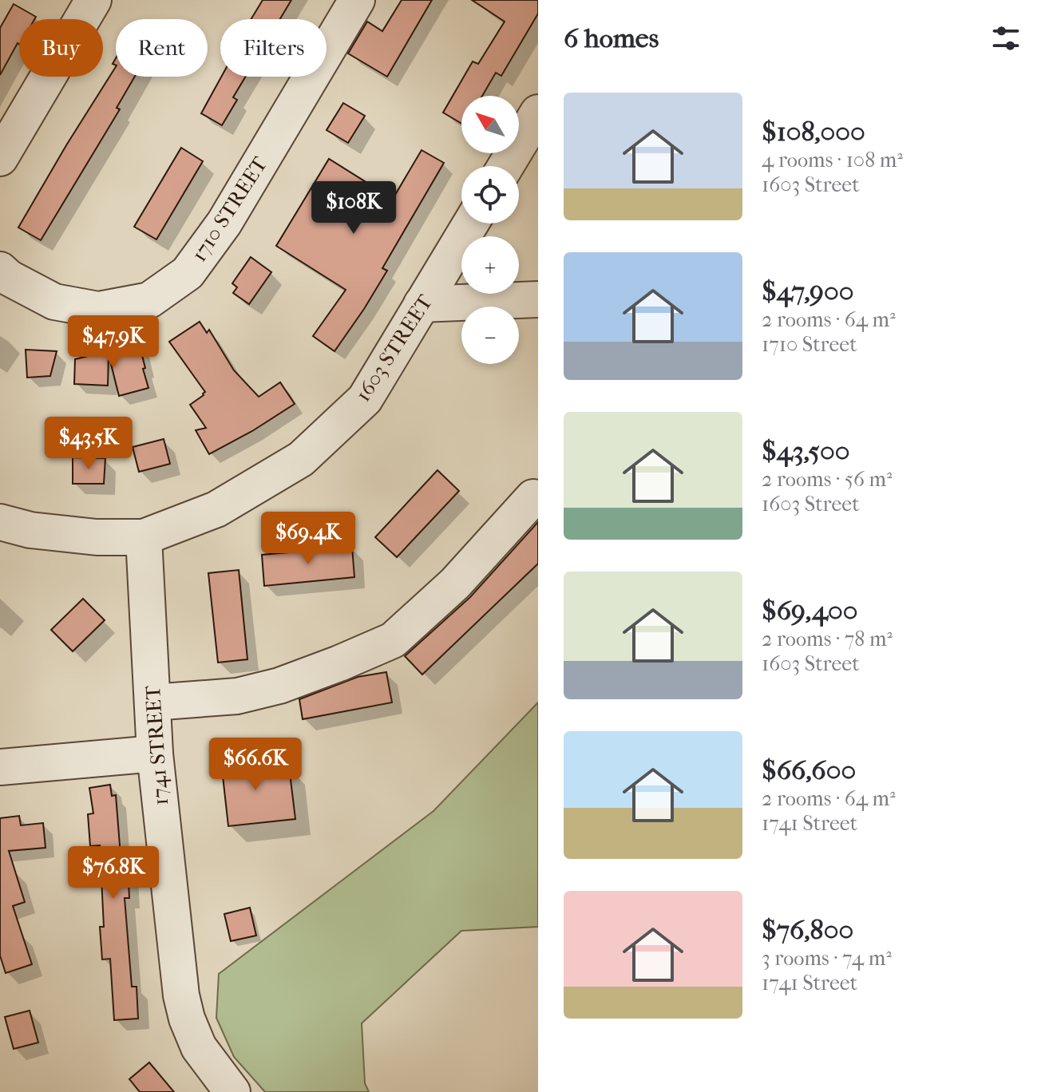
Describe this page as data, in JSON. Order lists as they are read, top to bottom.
{
  "streets": {
    "street": ["1710 STREET", "1603 STREET", "1741 STREET"]
  },
  "crossings": [
    ["1603 STREET", "1741 STREET"]
  ],
  "north": "top left",
  "page": {
    "heading": "6 homes",
    "chip": ["Buy", "Rent", "Filters"],
    "list": [
      {
        "name": "$108,000",
        "note": "4 rooms · 108 m² · 1603 Street"
      },
      {
        "name": "$47,900",
        "note": "2 rooms · 64 m² · 1710 Street"
      },
      {
        "name": "$43,500",
        "note": "2 rooms · 56 m² · 1603 Street"
      },
      {
        "name": "$69,400",
        "note": "2 rooms · 78 m² · 1603 Street"
      },
      {
        "name": "$66,600",
        "note": "2 rooms · 64 m² · 1741 Street"
      },
      {
        "name": "$76,800",
        "note": "3 rooms · 74 m² · 1741 Street"
      }
    ],
    "map_buttons": ["+", "−"],
    "price": [
      "$108K",
      "$47.9K",
      "$43.5K",
      "$69.4K",
      "$66.6K",
      "$76.8K"
    ]
  }
}
